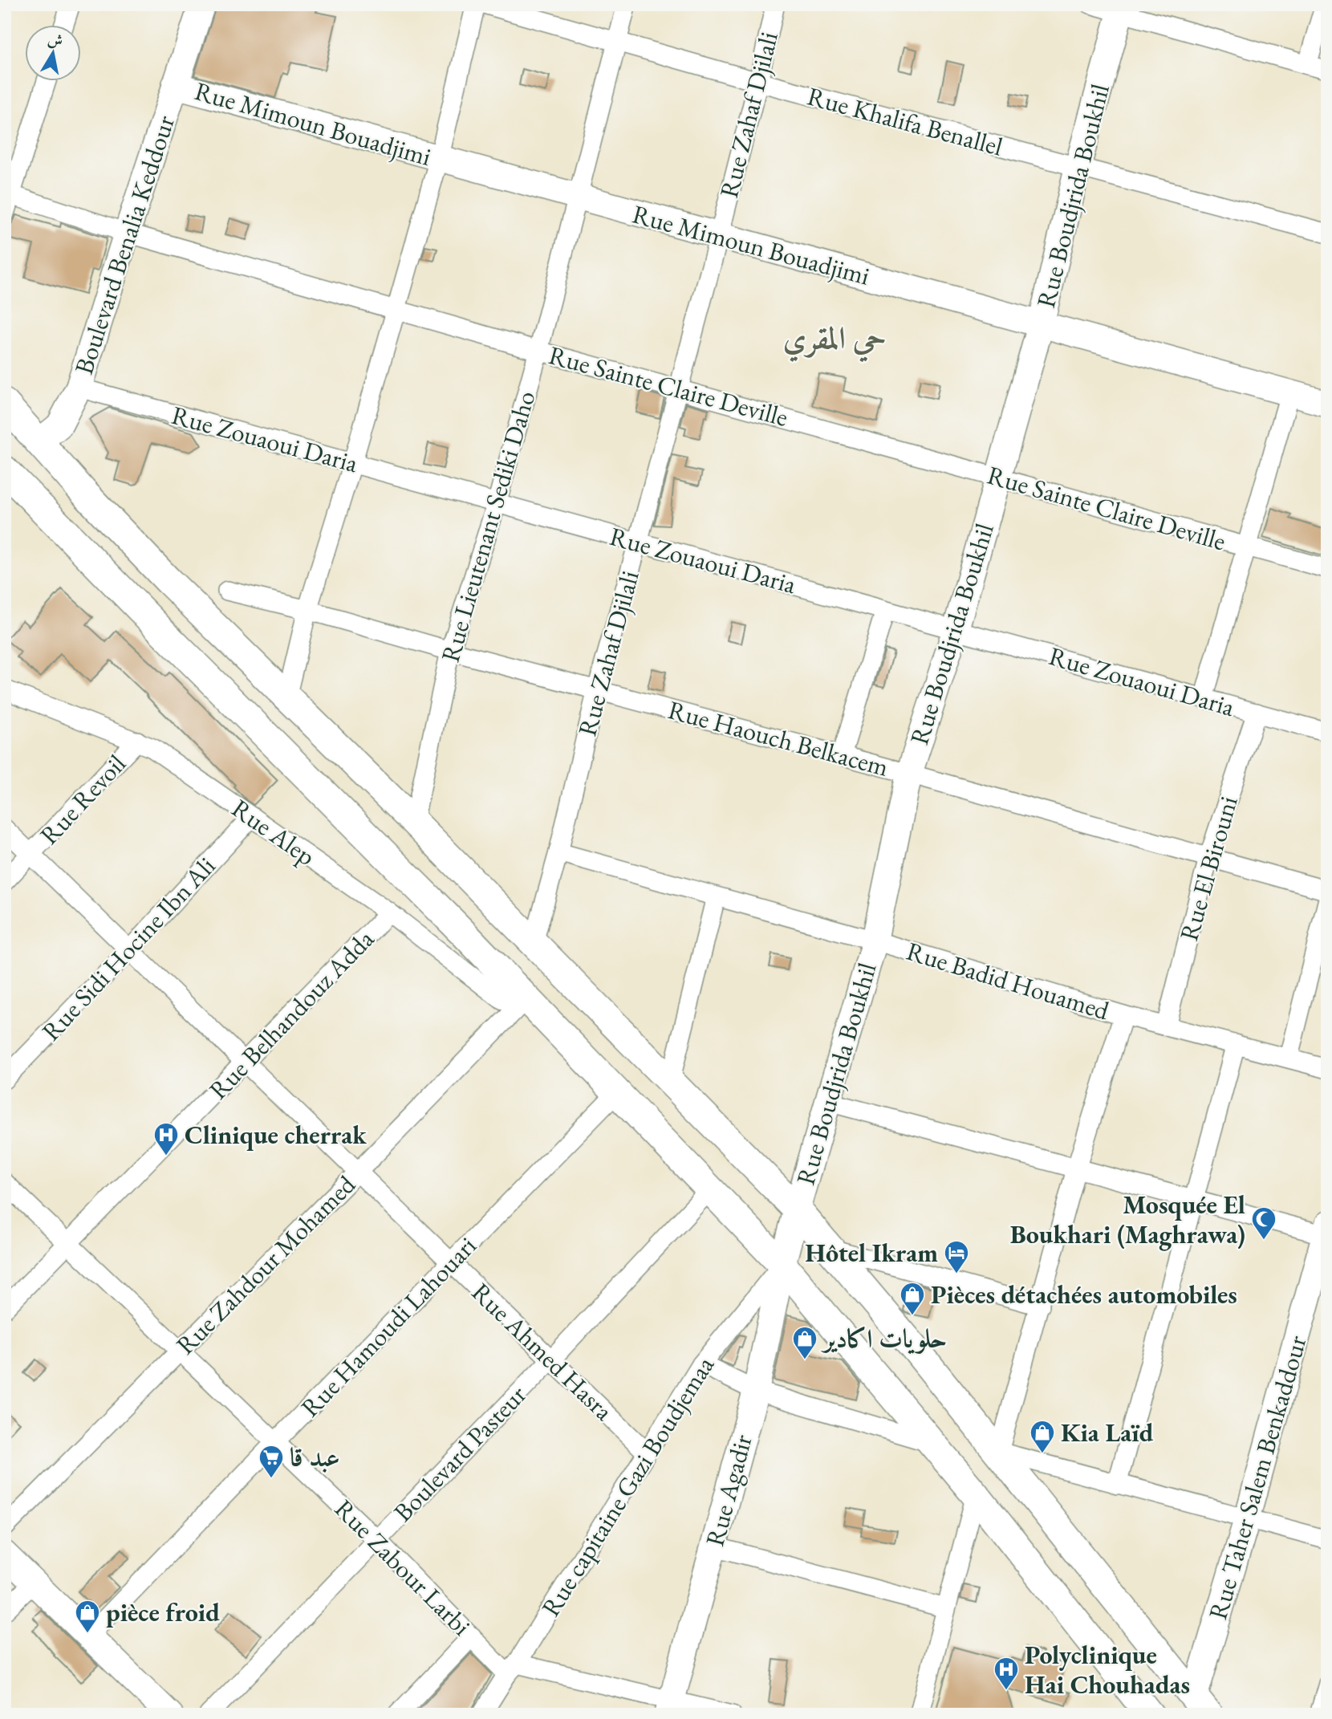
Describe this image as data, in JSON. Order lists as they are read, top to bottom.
{
  "streets": {
    "street": [
      "Rue Zahaf Djilali",
      "Rue Khalifa Benallel",
      "Rue Mimoun Bouadjimi",
      "Rue Boudjrida Boukhil",
      "Boulevard Benalia Keddour",
      "Rue Sainte Claire Deville",
      "Rue Zouaoui Daria",
      "Rue Lieutenant Sediki Daho",
      "Rue Haouch Belkacem",
      "Rue Revoil",
      "Rue Alep",
      "Rue El Birouni",
      "Rue Sidi Hocine Ibn Ali",
      "Rue Badid Houamed",
      "Rue Belhandouz Adda",
      "Rue Zahdour Mohamed",
      "Rue Hamoudi Lahouari",
      "Rue Ahmed Hasra",
      "Boulevard Pasteur",
      "Rue Taher Salem Benkaddour",
      "Rue capitaine Gazi Boudjemaa",
      "Rue Agadir",
      "Rue Zabour Larbi"
    ]
  },
  "crossings": [
    ["Rue Zahaf Djilali", "Rue Khalifa Benallel"],
    ["Rue Zahaf Djilali", "Rue Mimoun Bouadjimi"],
    ["Rue Zahaf Djilali", "Rue Sainte Claire Deville"],
    ["Rue Zahaf Djilali", "Rue Zouaoui Daria"],
    ["Rue Zahaf Djilali", "Rue Haouch Belkacem"],
    ["Rue Zahaf Djilali", "Rue Badid Houamed"],
    ["Rue Khalifa Benallel", "Rue Boudjrida Boukhil"],
    ["Rue Khalifa Benallel", "Rue Lieutenant Sediki Daho"],
    ["Rue Mimoun Bouadjimi", "Rue Boudjrida Boukhil"],
    ["Rue Mimoun Bouadjimi", "Boulevard Benalia Keddour"],
    ["Rue Mimoun Bouadjimi", "Rue Lieutenant Sediki Daho"],
    ["Rue Boudjrida Boukhil", "Rue Sainte Claire Deville"],
    ["Rue Boudjrida Boukhil", "Rue Zouaoui Daria"],
    ["Rue Boudjrida Boukhil", "Rue Haouch Belkacem"],
    ["Rue Boudjrida Boukhil", "Rue Badid Houamed"],
    ["Rue Boudjrida Boukhil", "Rue capitaine Gazi Boudjemaa"],
    ["Rue Boudjrida Boukhil", "Rue Agadir"],
    ["Boulevard Benalia Keddour", "Rue Sainte Claire Deville"],
    ["Boulevard Benalia Keddour", "Rue Zouaoui Daria"],
    ["Rue Sainte Claire Deville", "Rue Lieutenant Sediki Daho"],
    ["Rue Zouaoui Daria", "Rue Lieutenant Sediki Daho"],
    ["Rue Zouaoui Daria", "Rue El Birouni"],
    ["Rue Lieutenant Sediki Daho", "Rue Haouch Belkacem"],
    ["Rue Haouch Belkacem", "Rue El Birouni"],
    ["Rue Revoil", "Rue Alep"],
    ["Rue Revoil", "Rue Ahmed Hasra"],
    ["Rue Alep", "Rue Sidi Hocine Ibn Ali"],
    ["Rue Alep", "Rue Belhandouz Adda"],
    ["Rue Alep", "Rue Zahdour Mohamed"],
    ["Rue El Birouni", "Rue Badid Houamed"],
    ["Rue Sidi Hocine Ibn Ali", "Rue Ahmed Hasra"],
    ["Rue Belhandouz Adda", "Rue Ahmed Hasra"],
    ["Rue Belhandouz Adda", "Rue Zabour Larbi"],
    ["Rue Zahdour Mohamed", "Rue Ahmed Hasra"],
    ["Rue Zahdour Mohamed", "Rue Zabour Larbi"],
    ["Rue Hamoudi Lahouari", "Rue Ahmed Hasra"],
    ["Rue Hamoudi Lahouari", "Rue Zabour Larbi"],
    ["Rue Ahmed Hasra", "Boulevard Pasteur"],
    ["Rue Ahmed Hasra", "Rue capitaine Gazi Boudjemaa"],
    ["Boulevard Pasteur", "Rue Zabour Larbi"],
    ["Rue capitaine Gazi Boudjemaa", "Rue Agadir"],
    ["Rue capitaine Gazi Boudjemaa", "Rue Zabour Larbi"]
  ],
  "districts": ["حي المقري"],
  "places": {
    "hospital": ["Clinique cherrak", "Polyclinique Hai Chouhadas"],
    "mosque": ["Mosquée El Boukhari (Maghrawa)"],
    "hotel": ["Hôtel Ikram"],
    "shop": [
      "Pièces détachées automobiles",
      "حلويات اكادير",
      "Kia Laïd",
      "pièce froid"
    ],
    "supermarket": ["عبد قا"]
  },
  "north": "top"
}
